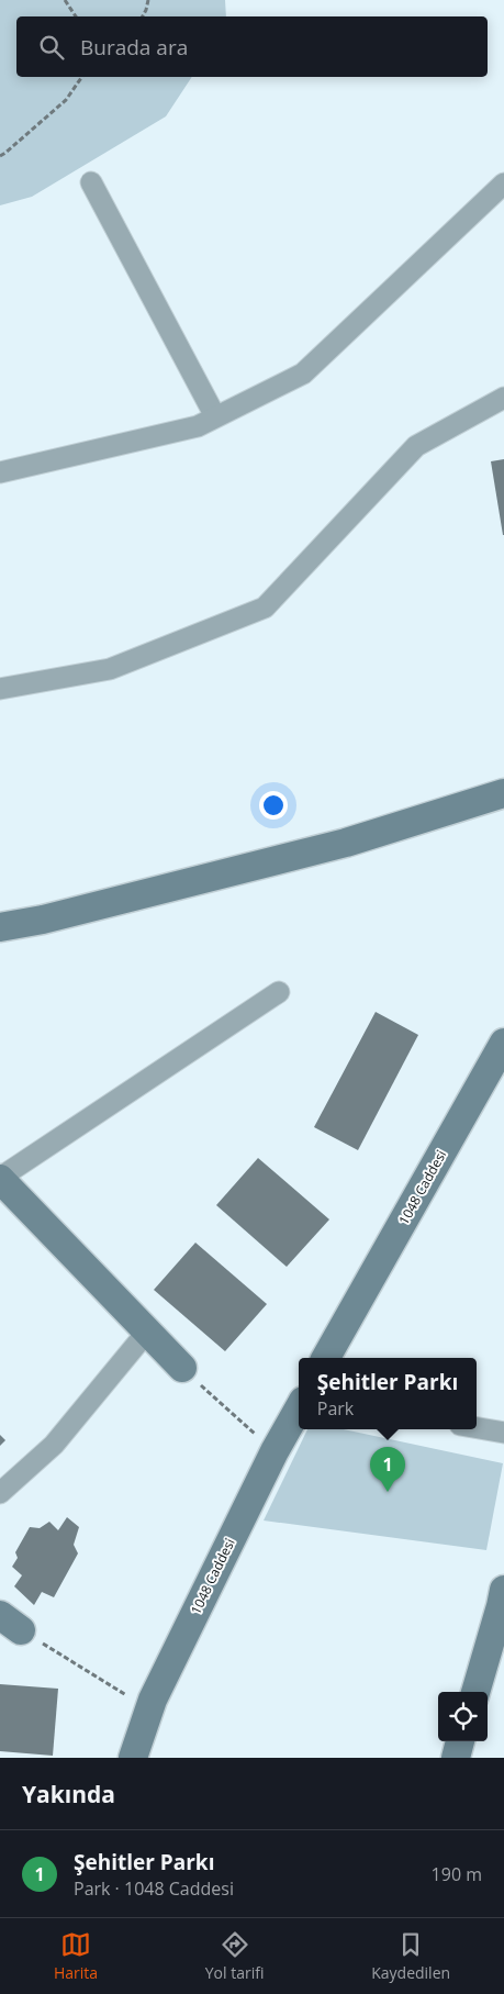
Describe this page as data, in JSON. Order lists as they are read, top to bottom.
{
  "streets": {
    "street": ["1048 Caddesi"]
  },
  "page": {
    "search": "Burada ara",
    "popup": ["Şehitler Parkı", "Park"],
    "pins": "1",
    "heading": "Yakında",
    "list": [
      {
        "mark": "1",
        "name": "Şehitler Parkı",
        "note": "Park · 1048 Caddesi",
        "value": "190 m"
      }
    ],
    "nav": ["Harita", "Yol tarifi", "Kaydedilen"]
  }
}
